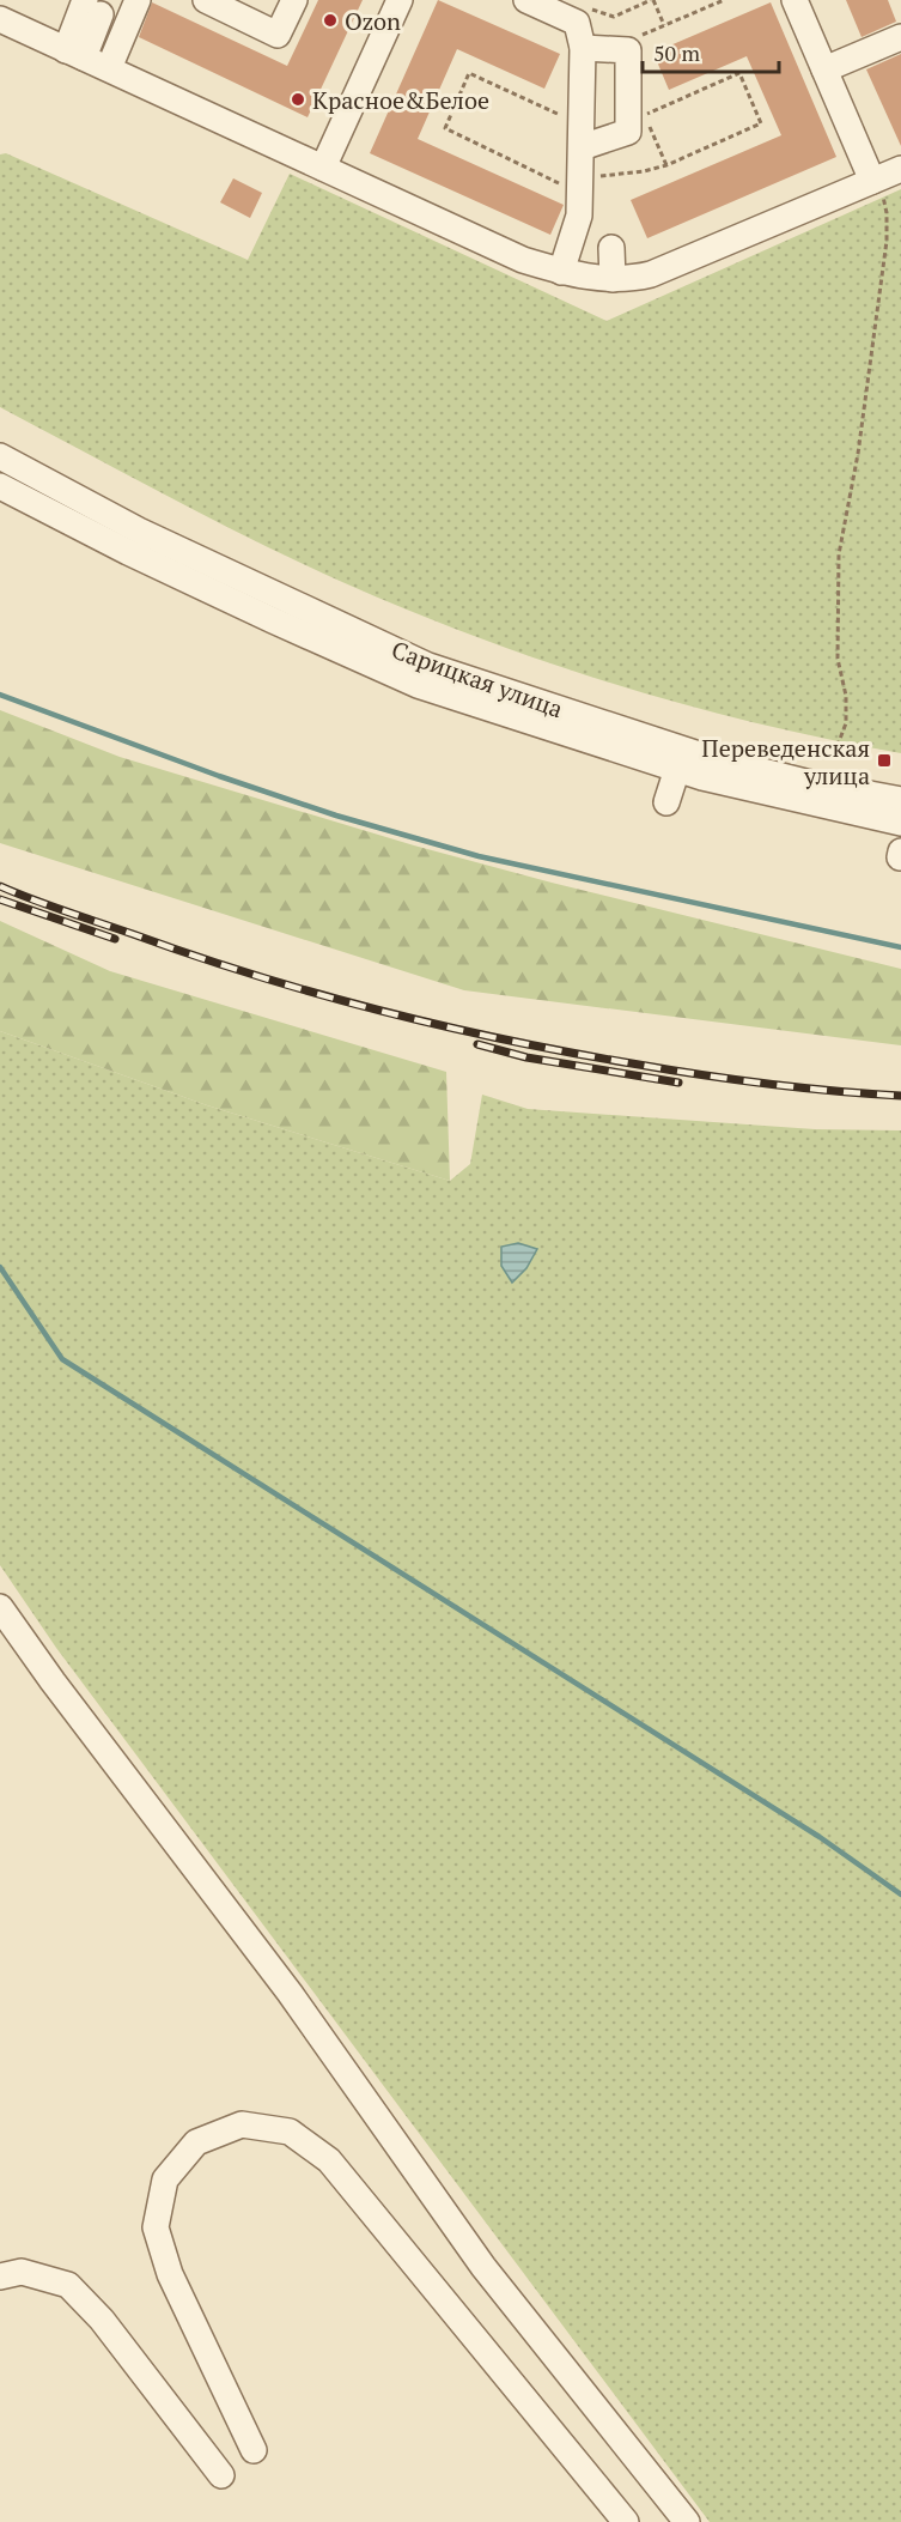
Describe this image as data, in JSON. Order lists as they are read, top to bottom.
{
  "streets": {
    "street": ["Сарицкая улица"]
  },
  "places": {
    "other": ["Ozon", "Красное&Белое"],
    "transit": ["Переведенская улица"]
  },
  "scale_bar": "50 m"
}
